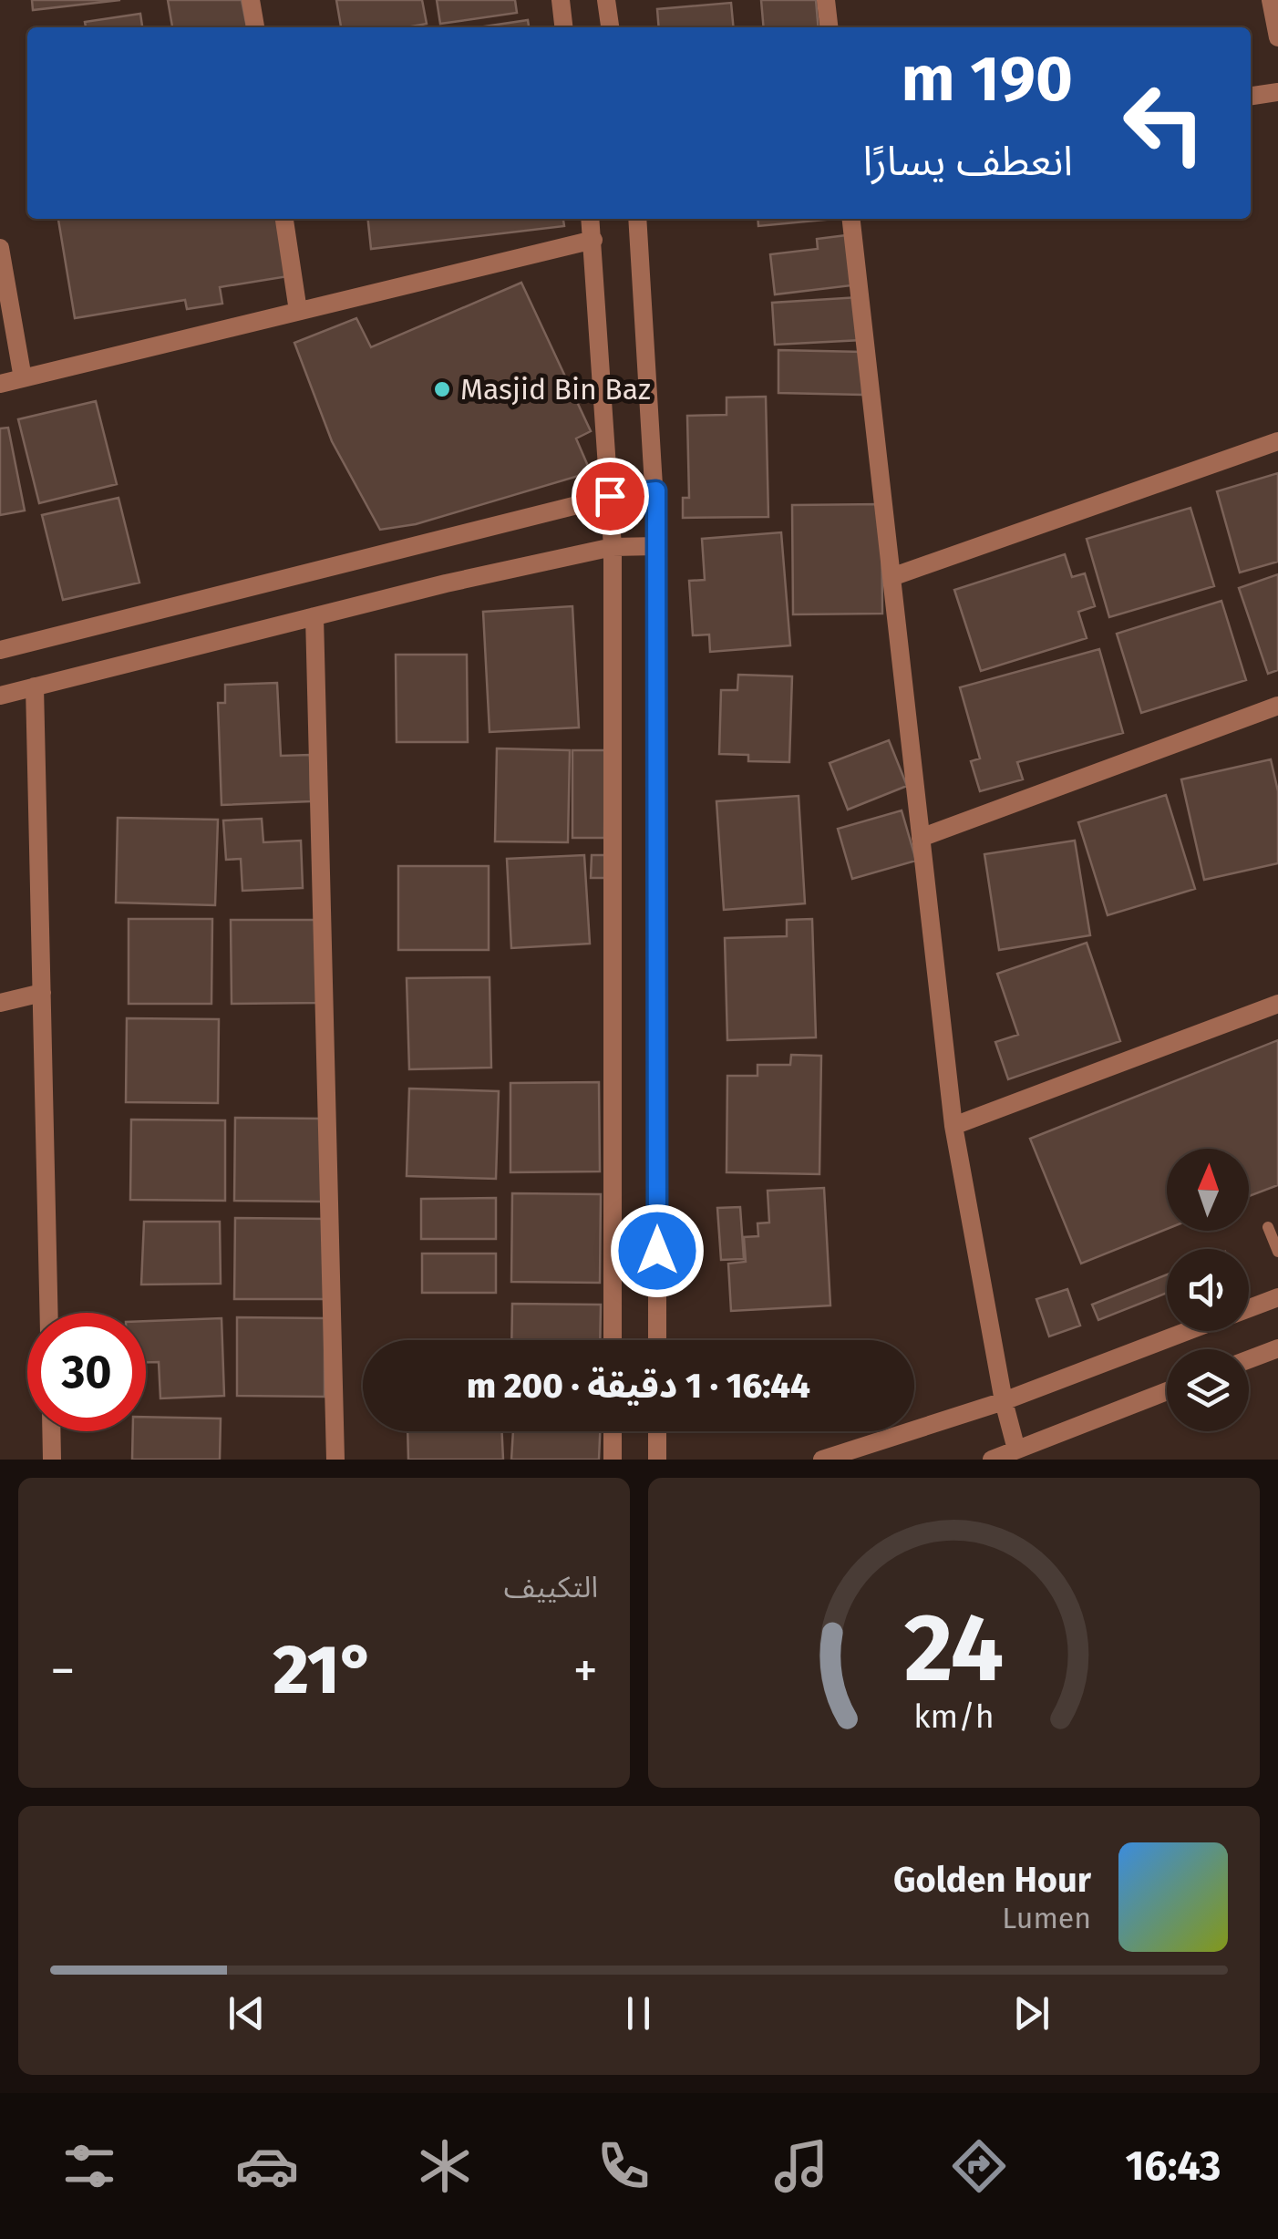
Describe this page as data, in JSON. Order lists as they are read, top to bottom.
{
  "places": ["Masjid Bin Baz"],
  "north": "top",
  "page": {
    "turn": ["190 m", "انعطف يسارًا"],
    "limit": "30",
    "trip": "16:44 · 1 دقيقة · 200 m",
    "tile": "التكييف",
    "heat": ["−", "21°", "+"],
    "song": ["Golden Hour", "Lumen"],
    "tabs": "16:43",
    "gauge": ["24", "km/h"]
  }
}
